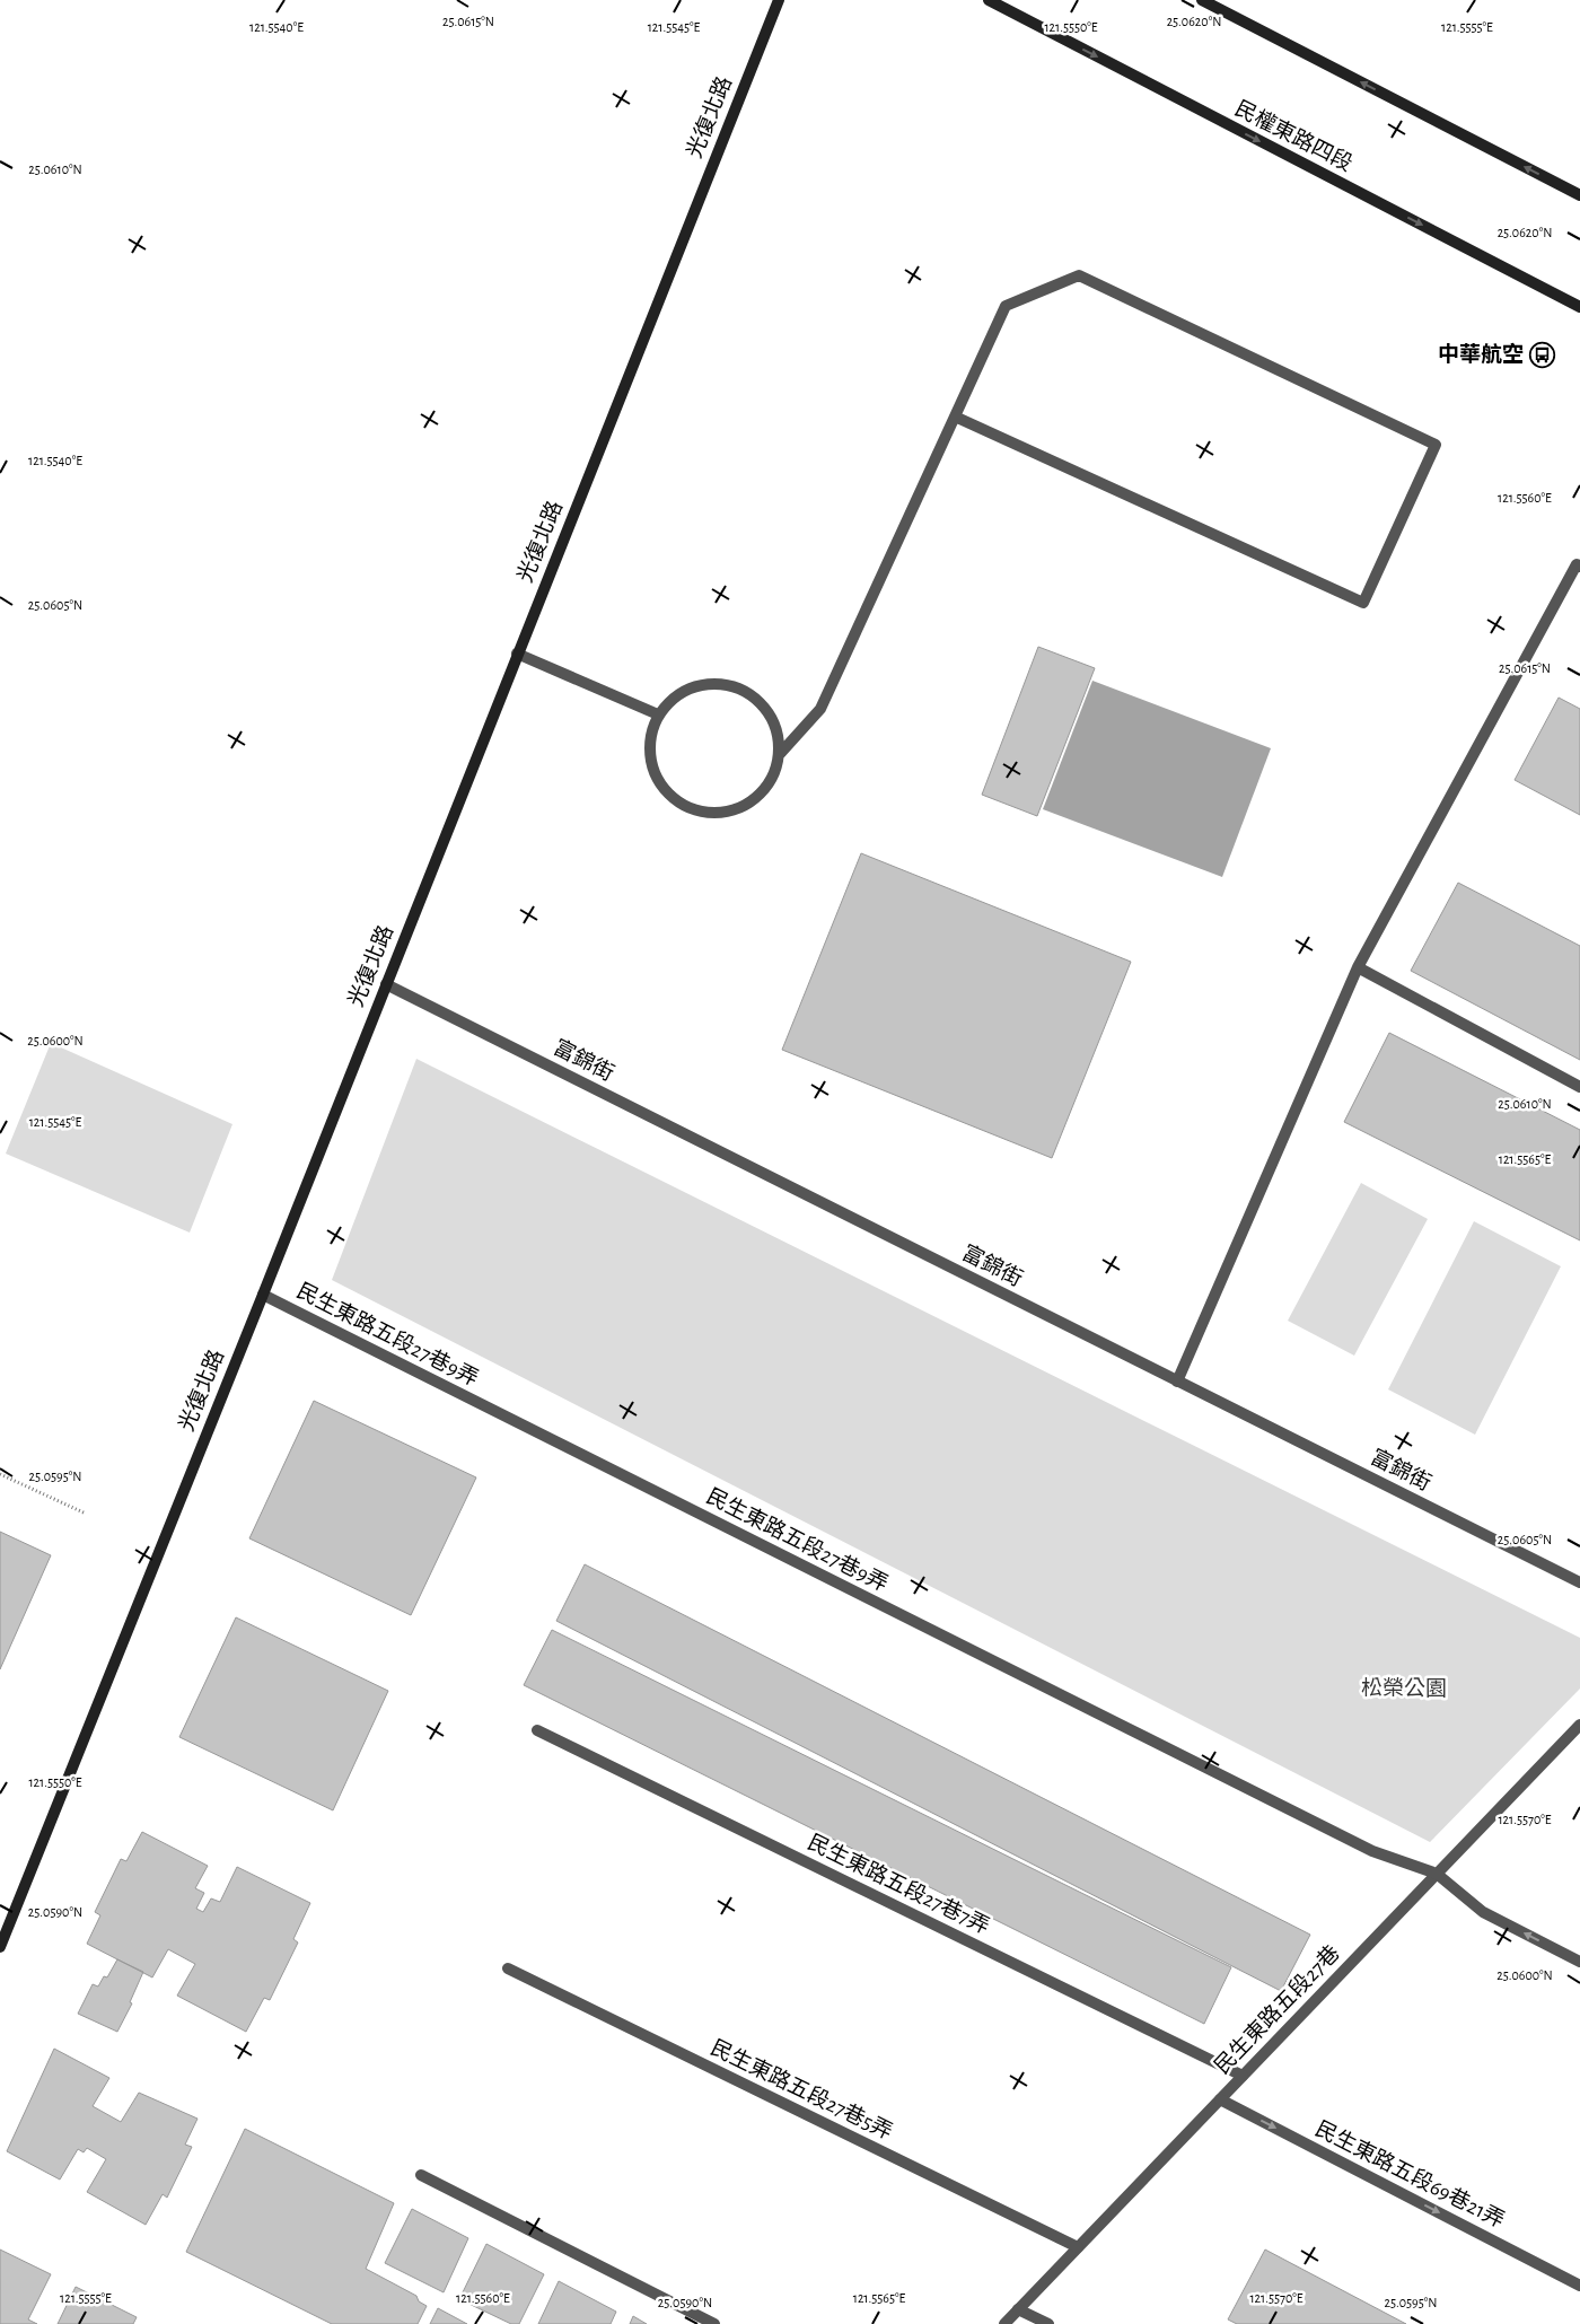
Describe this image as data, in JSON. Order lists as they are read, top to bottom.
{
  "streets": {
    "street": [
      "光復北路",
      "民權東路四段",
      "富錦街",
      "民生東路五段27巷9弄",
      "民生東路五段27巷7弄",
      "民生東路五段27巷",
      "民生東路五段27巷5弄",
      "民生東路五段69巷21弄"
    ]
  },
  "crossings": [
    ["光復北路", "富錦街"],
    ["光復北路", "民生東路五段27巷9弄"],
    ["民生東路五段27巷9弄", "民生東路五段27巷"],
    ["民生東路五段27巷7弄", "民生東路五段27巷"],
    ["民生東路五段27巷", "民生東路五段27巷5弄"],
    ["民生東路五段27巷", "民生東路五段69巷21弄"]
  ],
  "one_way": ["民生東路五段69巷21弄"],
  "parks": ["松榮公園"],
  "places": {
    "bus stop": ["中華航空"]
  },
  "coordinates": [
    "25.0615°N",
    "25.0620°N",
    "121.5540°E",
    "121.5545°E",
    "121.5550°E",
    "121.5555°E",
    "25.0610°N",
    "121.5560°E",
    "25.0605°N",
    "25.0600°N",
    "121.5565°E",
    "25.0595°N",
    "121.5570°E",
    "25.0590°N"
  ]
}
